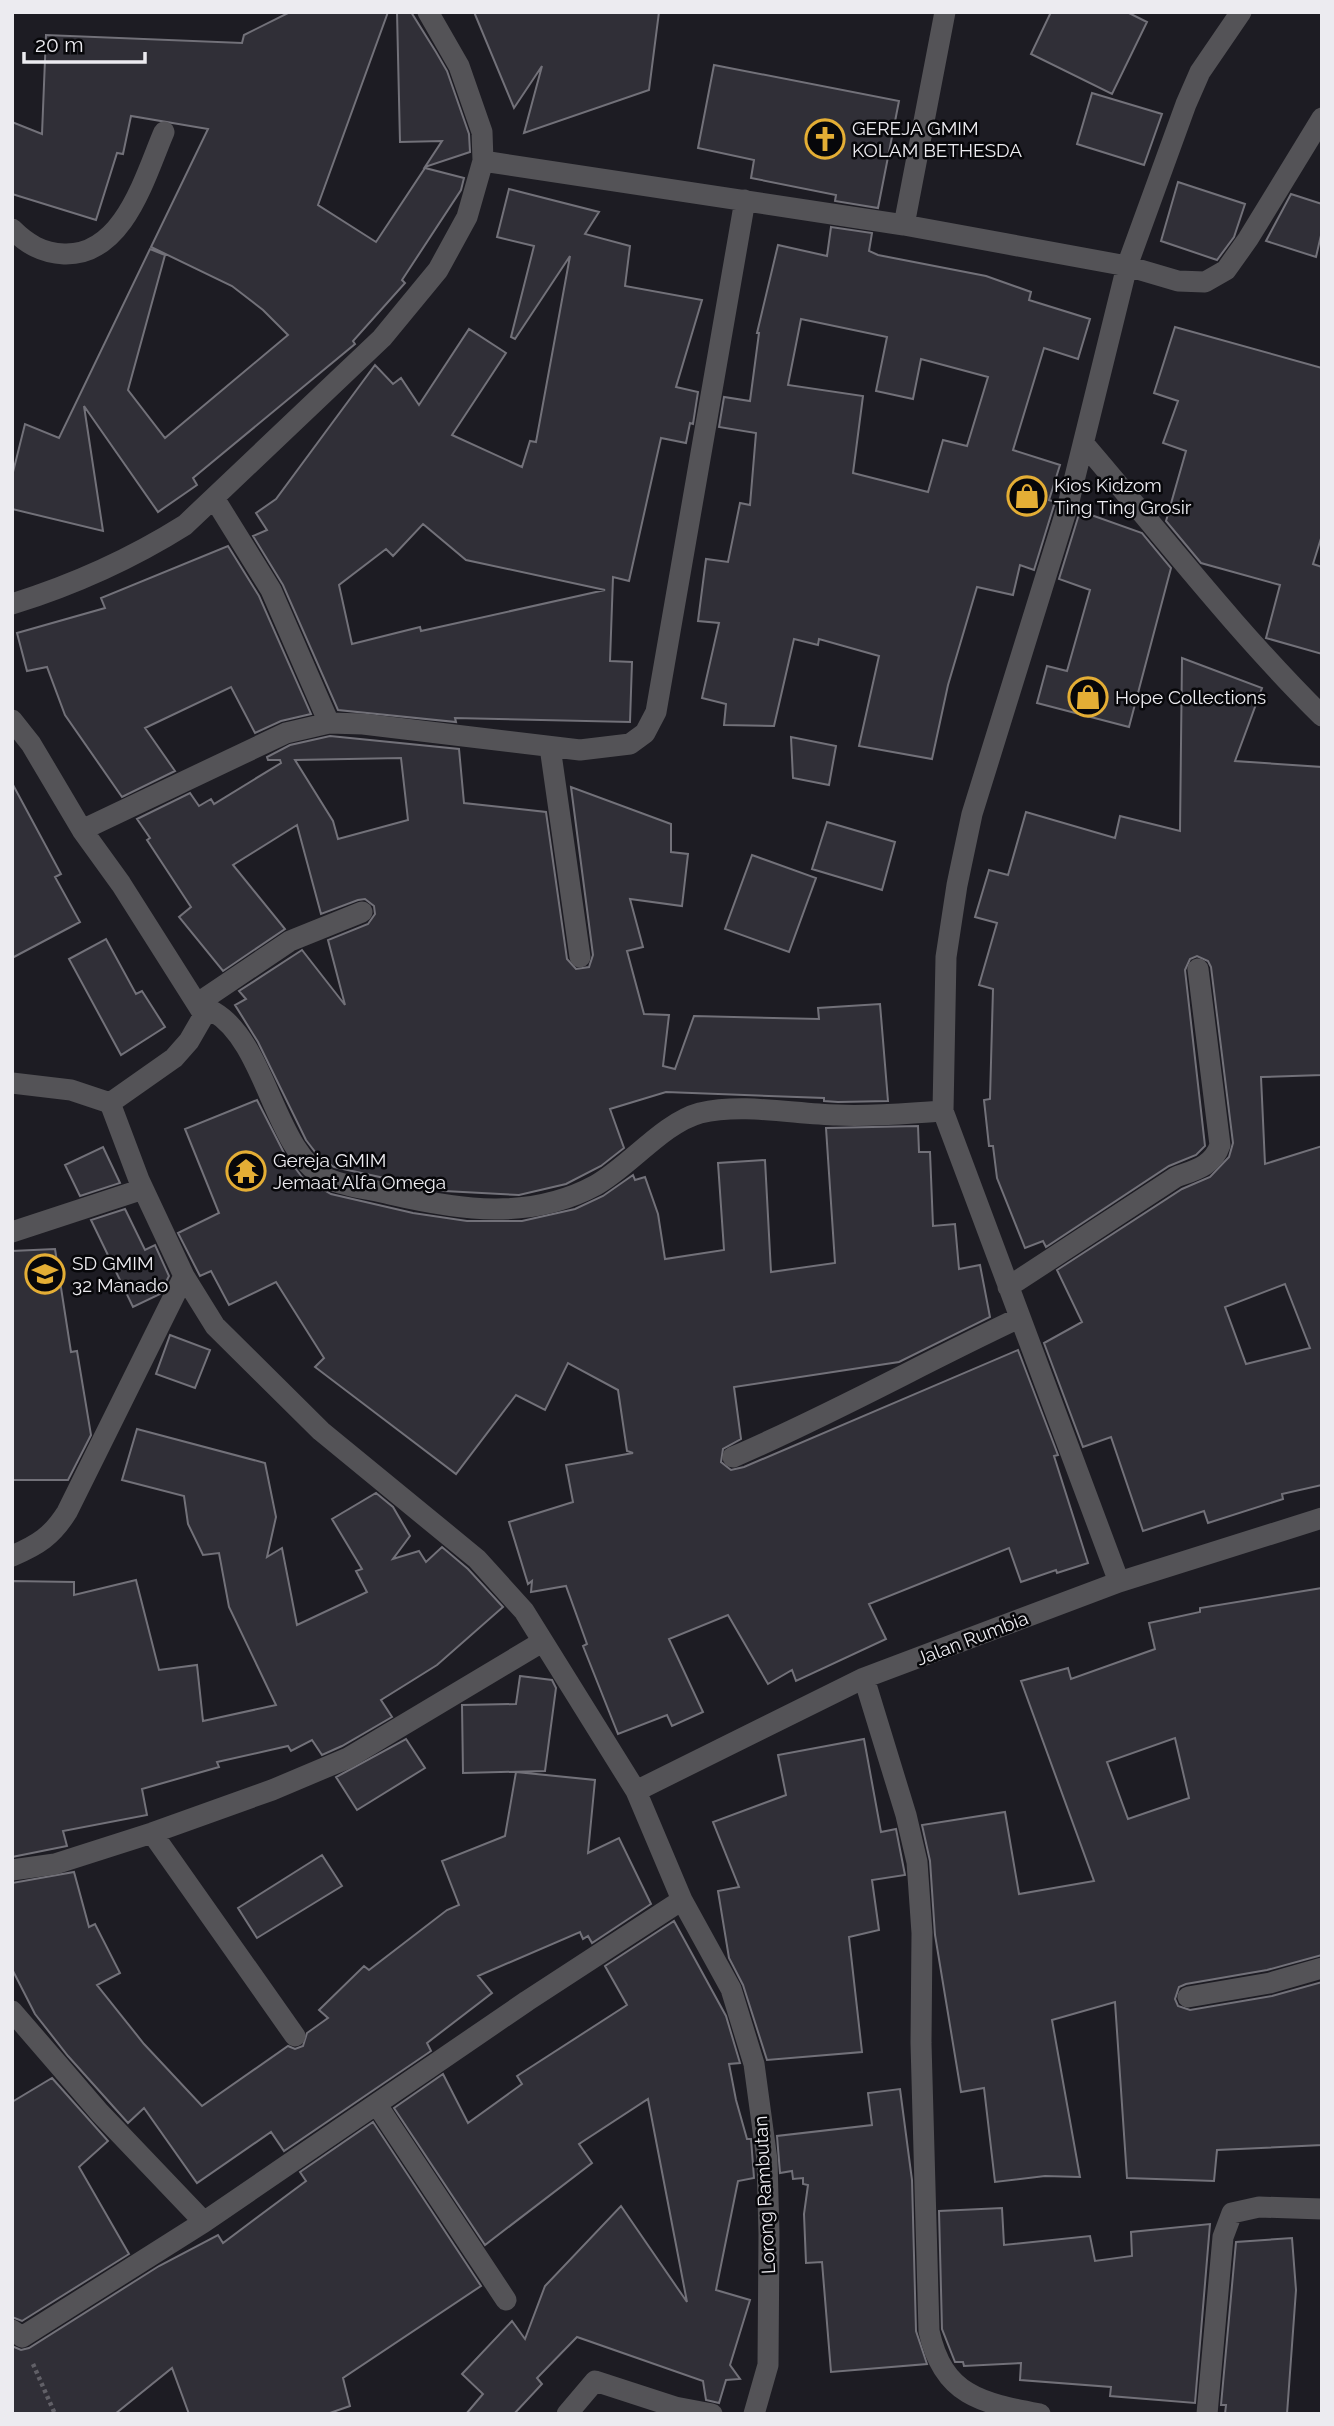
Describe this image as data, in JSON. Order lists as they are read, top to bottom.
{
  "streets": {
    "street": ["Jalan Rumbia", "Lorong Rambutan"]
  },
  "crossings": [
    ["Jalan Rumbia", "Lorong Rambutan"]
  ],
  "places": {
    "church": ["GEREJA GMIM KOLAM BETHESDA"],
    "shop": ["Kios Kidzom Ting Ting Grosir", "Hope Collections"],
    "temple": ["Gereja GMIM Jemaat Alfa Omega"],
    "school or university": ["SD GMIM 32 Manado"]
  },
  "scale_bar": "20 m"
}
